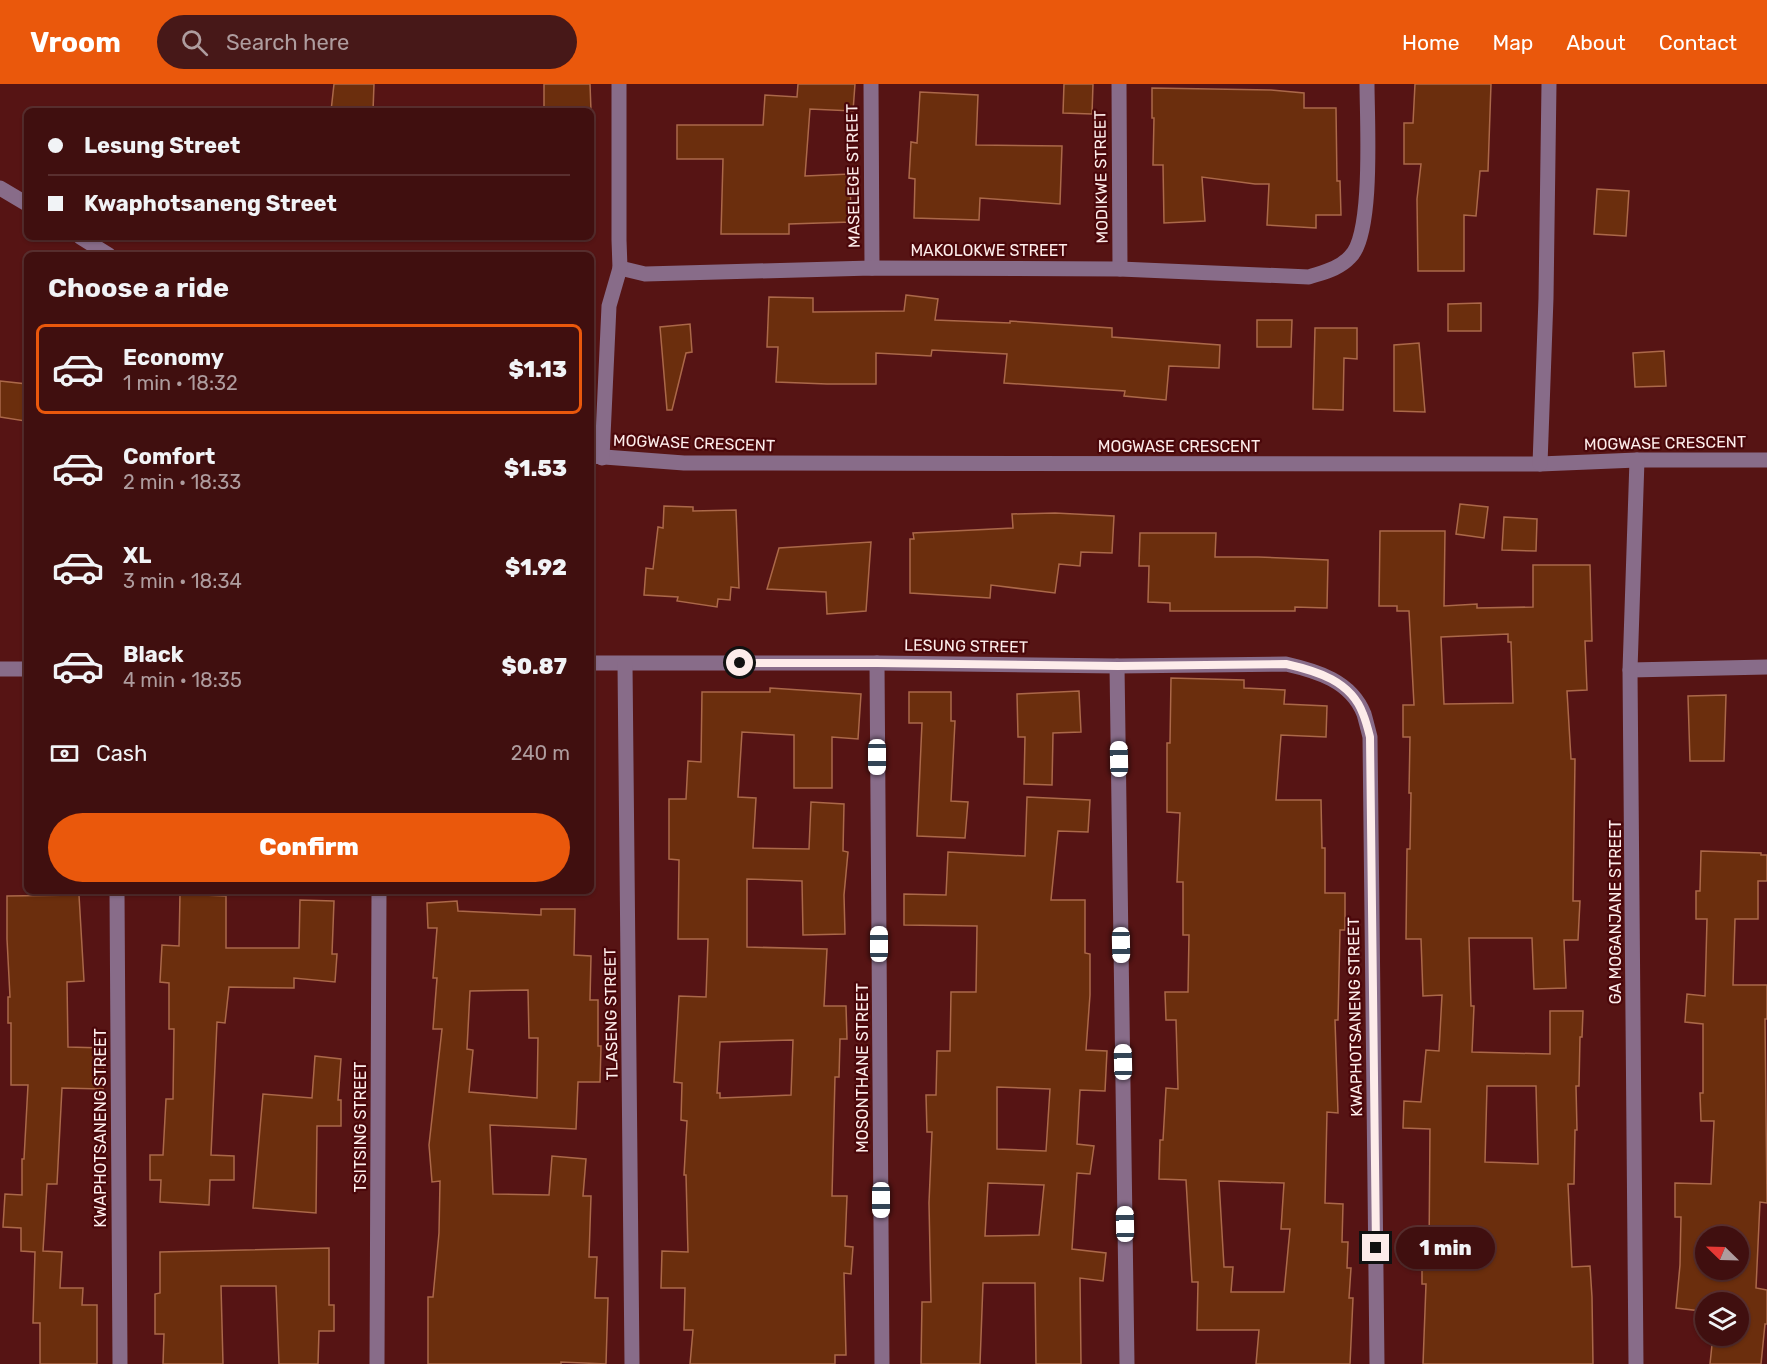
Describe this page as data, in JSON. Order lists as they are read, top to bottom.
{
  "streets": {
    "street": [
      "MASELEGE STREET",
      "MODIKWE STREET",
      "MAKOLOKWE STREET",
      "MOGWASE CRESCENT",
      "LESUNG STREET",
      "GA MOGANJANE STREET",
      "TLASENG STREET",
      "KWAPHOTSANENG STREET",
      "MOSONTHANE STREET",
      "TSITSING STREET"
    ]
  },
  "crossings": [
    ["MASELEGE STREET", "MAKOLOKWE STREET"],
    ["MODIKWE STREET", "MAKOLOKWE STREET"],
    ["MOGWASE CRESCENT", "GA MOGANJANE STREET"],
    ["LESUNG STREET", "TLASENG STREET"],
    ["LESUNG STREET", "KWAPHOTSANENG STREET"],
    ["LESUNG STREET", "MOSONTHANE STREET"]
  ],
  "north": "top left",
  "page": {
    "header": "Vroom",
    "search": "Search here",
    "nav": [
      "Home",
      "Map",
      "About",
      "Contact"
    ],
    "banner": ["Lesung Street", "Kwaphotsaneng Street"],
    "heading": "Choose a ride",
    "list": [
      {
        "name": "Economy",
        "note": "1 min · 18:32",
        "value": "$1.13"
      },
      {
        "name": "Comfort",
        "note": "2 min · 18:33",
        "value": "$1.53"
      },
      {
        "name": "XL",
        "note": "3 min · 18:34",
        "value": "$1.92"
      },
      {
        "name": "Black",
        "note": "4 min · 18:35",
        "value": "$0.87"
      }
    ],
    "pay": ["Cash", "240 m"],
    "buttons": "Confirm",
    "bubble": "1 min"
  }
}
